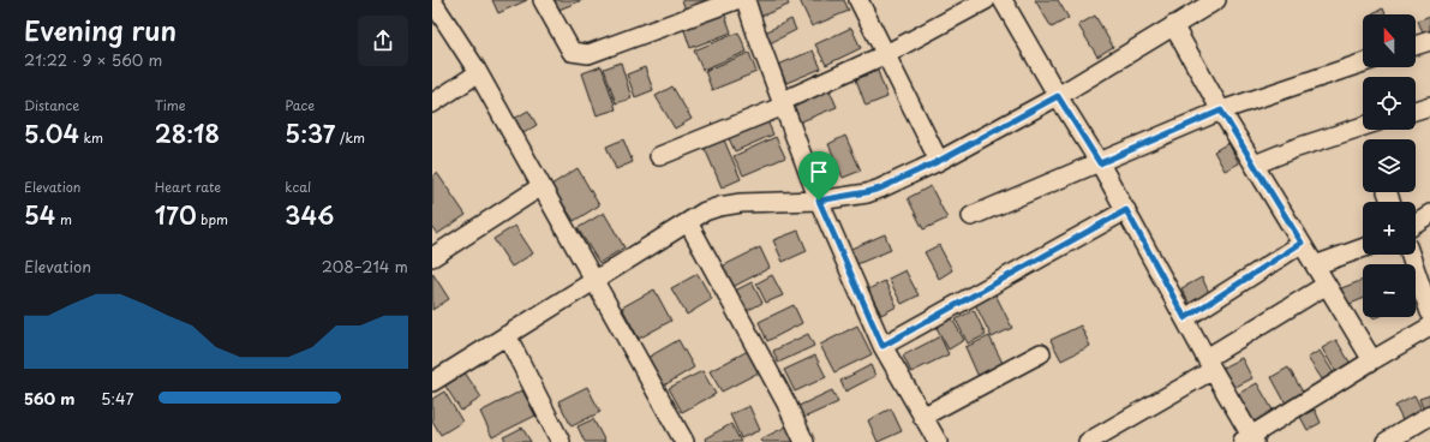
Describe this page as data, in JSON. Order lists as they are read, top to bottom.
{
  "north": "top",
  "page": {
    "heading": ["Evening run", "21:22 · 9 × 560 m"],
    "map_buttons": ["+", "−"],
    "stats": [
      ["Distance", "5.04 km"],
      ["Time", "28:18"],
      ["Pace", "5:37 /km"],
      ["Elevation", "54 m"],
      ["Heart rate", "170 bpm"],
      ["kcal", "346"]
    ],
    "chart": ["Elevation", "208–214 m"],
    "list": [
      {
        "name": "560 m",
        "note": "5:47"
      }
    ]
  }
}
